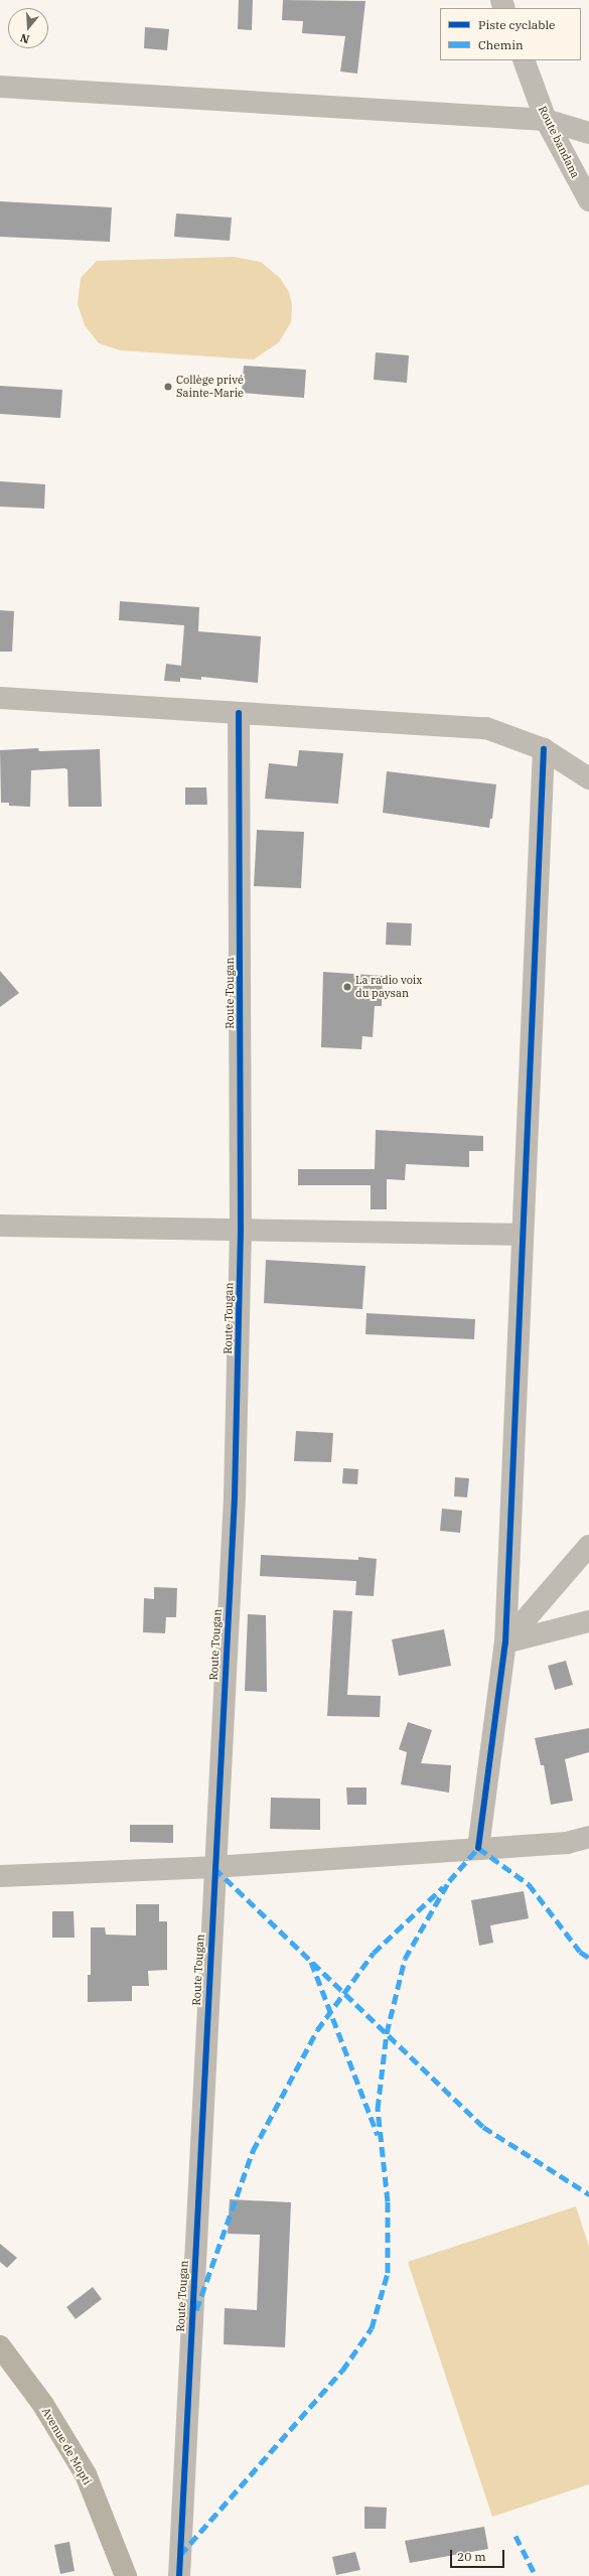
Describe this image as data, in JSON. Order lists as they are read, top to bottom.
{
  "streets": {
    "main road": ["Avenue de Mopti"],
    "street": ["Route bandana", "Route Tougan"]
  },
  "places": ["Collège privé Sainte-Marie", "La radio voix du paysan"],
  "legend": ["Piste cyclable", "Chemin"],
  "scale_bar": "20 m",
  "north": "bottom"
}
